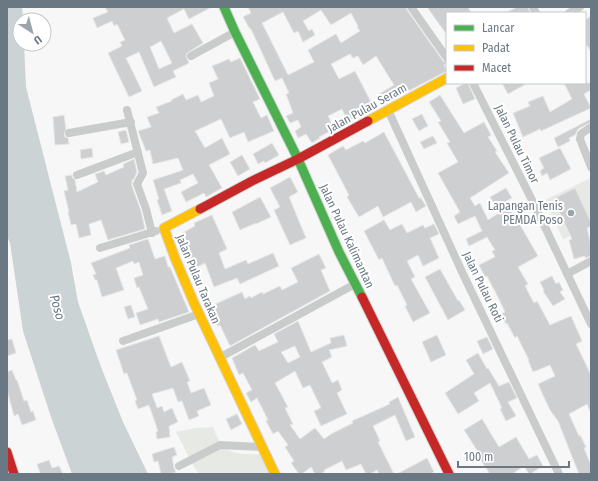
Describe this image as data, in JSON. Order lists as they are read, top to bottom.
{
  "streets": {
    "main road": ["Jalan Pulau Seram", "Jalan Pulau Kalimantan", "Jalan Pulau Tarakan"],
    "street": ["Jalan Pulau Timor", "Jalan Pulau Roti"]
  },
  "crossings": [
    ["Jalan Pulau Seram", "Jalan Pulau Kalimantan"],
    ["Jalan Pulau Seram", "Jalan Pulau Tarakan"],
    ["Jalan Pulau Seram", "Jalan Pulau Roti"],
    ["Jalan Pulau Kalimantan", "Jalan Pulau Tarakan"]
  ],
  "water": ["Poso"],
  "places": ["Lapangan Tenis PEMDA Poso"],
  "legend": ["Lancar", "Padat", "Macet"],
  "scale_bar": "100 m",
  "north": "bottom right"
}
